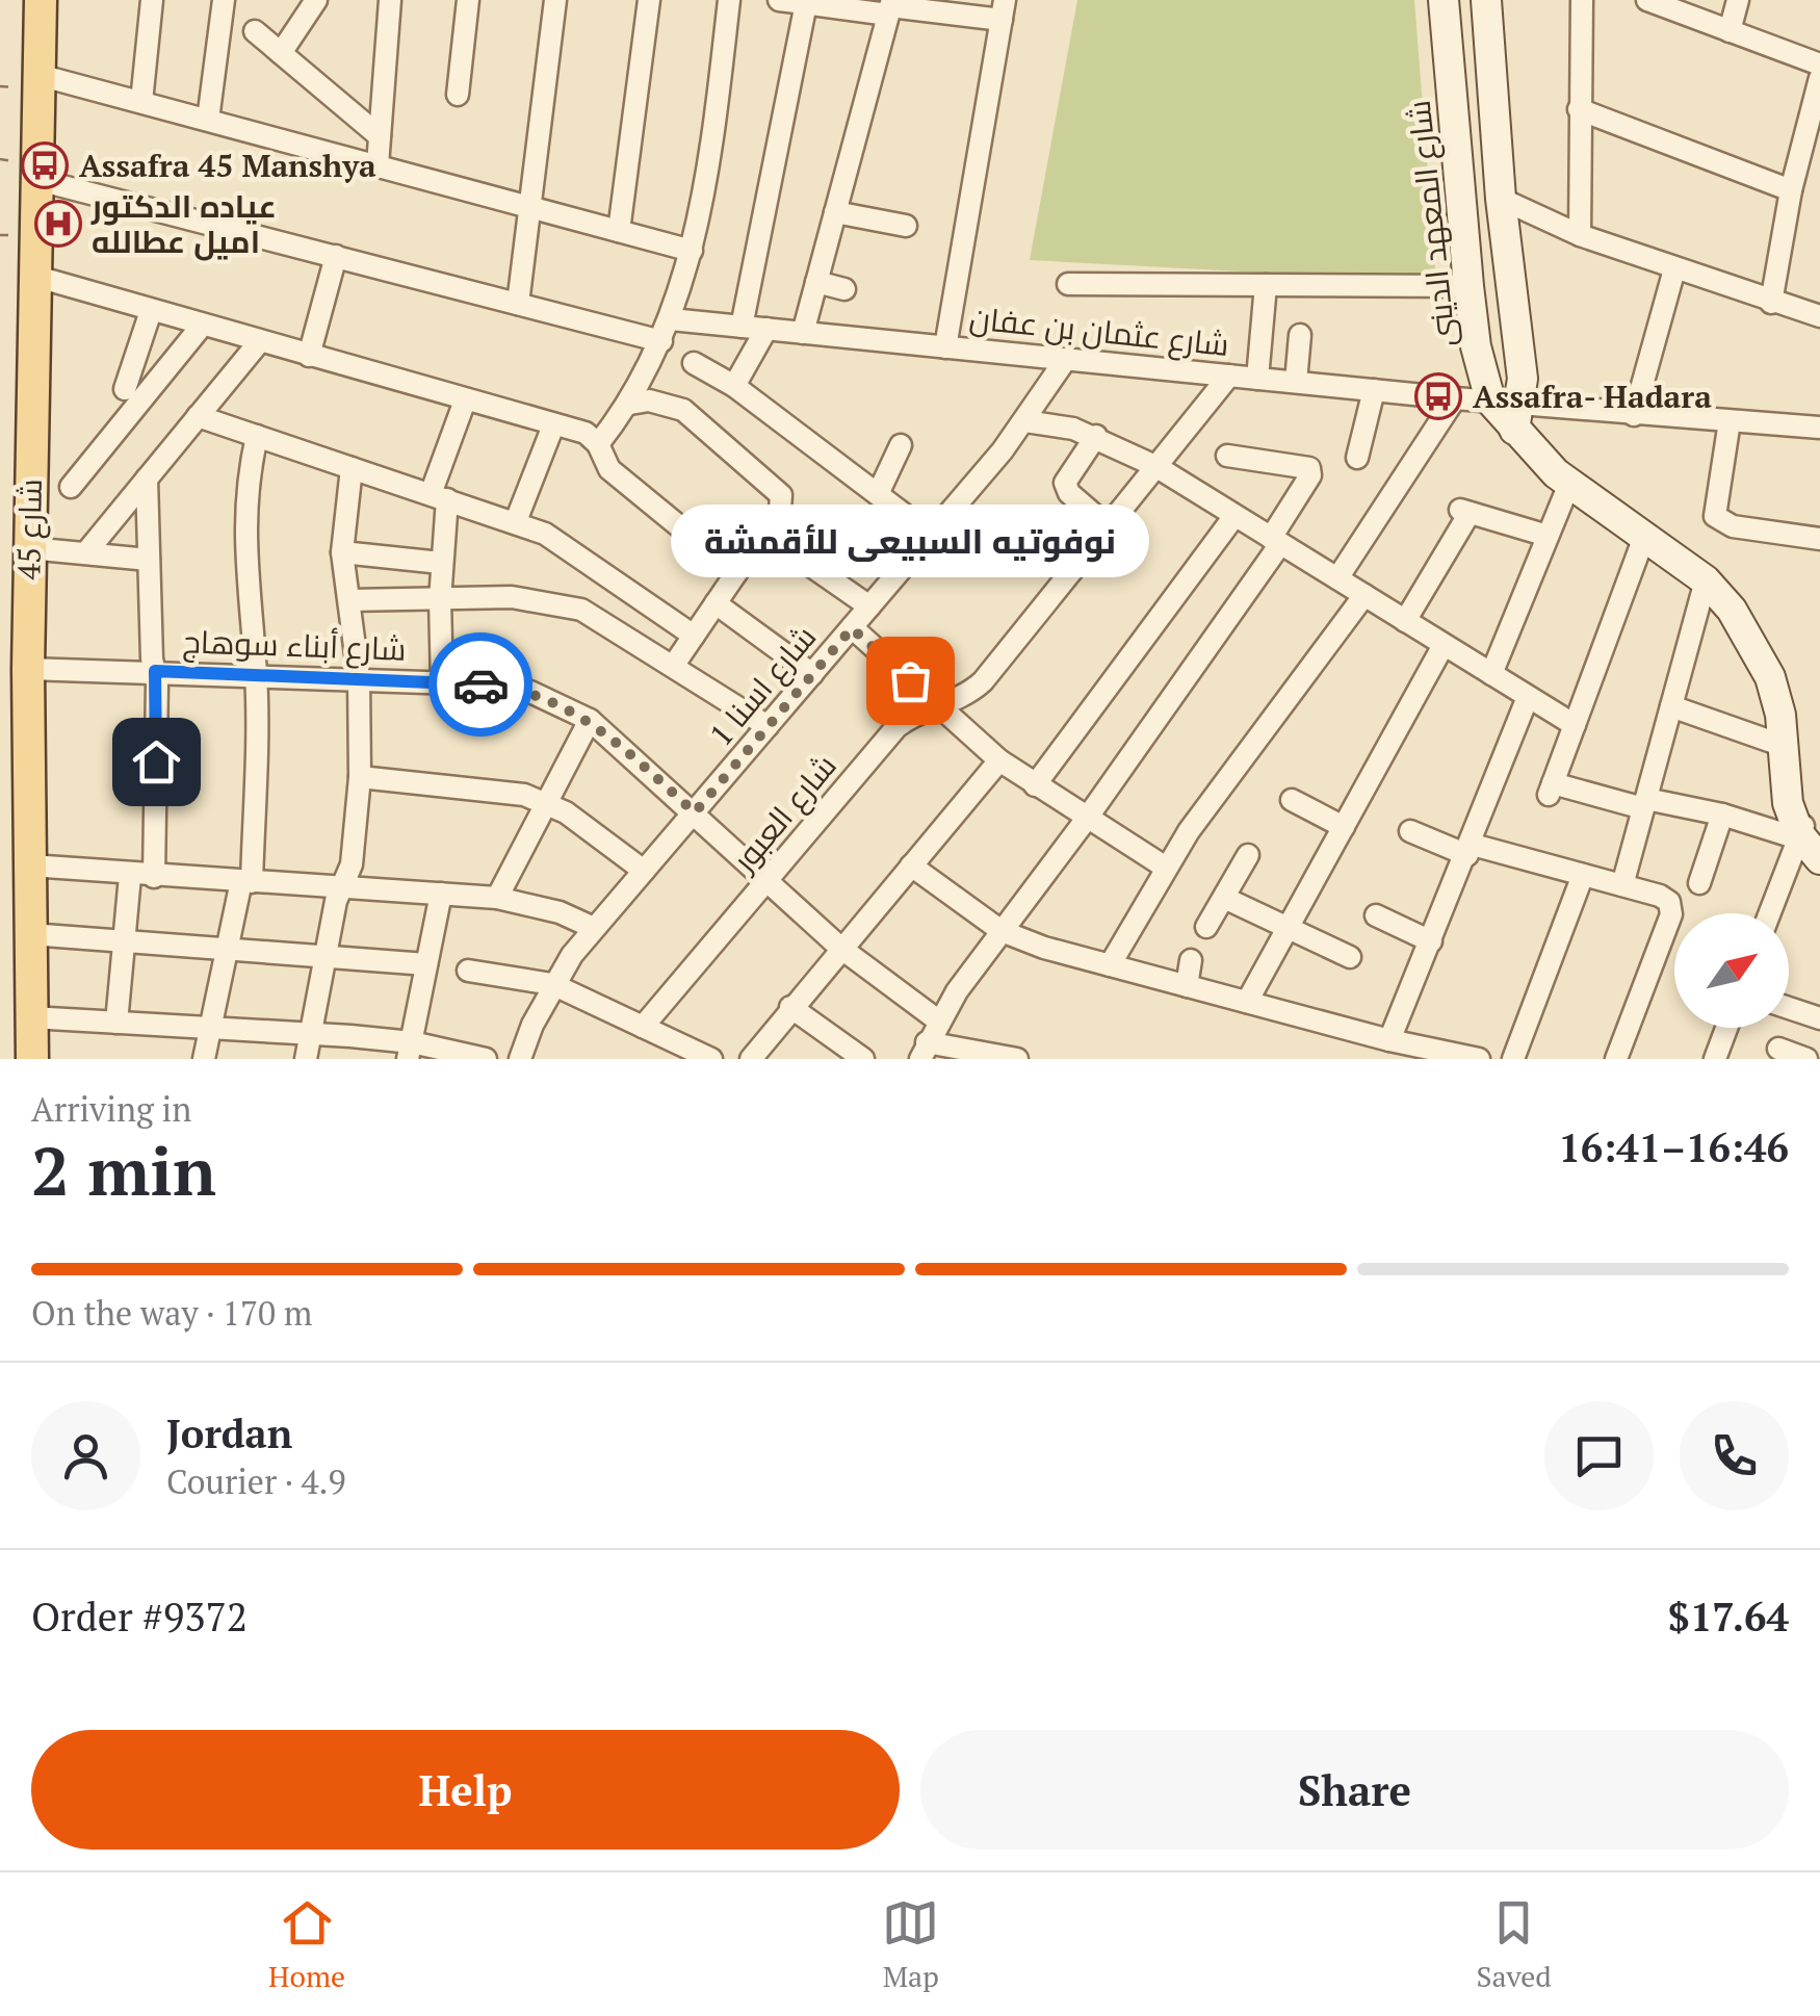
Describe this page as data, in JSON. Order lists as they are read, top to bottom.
{
  "streets": {
    "main road": ["شارع 45"],
    "street": [
      "شارع المعهد الدينى",
      "شارع عثمان بن عفان",
      "شارع أبناء سوهاج",
      "شارع اسنا 1",
      "شارع العبور"
    ]
  },
  "crossings": [
    ["شارع المعهد الدينى", "شارع عثمان بن عفان"],
    ["شارع عثمان بن عفان", "شارع اسنا 1"],
    ["شارع عثمان بن عفان", "شارع العبور"],
    ["شارع 45", "شارع أبناء سوهاج"],
    ["شارع أبناء سوهاج", "شارع اسنا 1"],
    ["شارع أبناء سوهاج", "شارع العبور"]
  ],
  "places": {
    "bus stop": ["Assafra 45 Manshya", "Assafra- Hadara"],
    "hospital": ["عياده الدكتور اميل عطالله"],
    "other": ["نوفوتيه السبيعى للأقمشة"]
  },
  "north": "top right",
  "page": {
    "bubble": "نوفوتيه السبيعى للأقمشة",
    "heading": ["2 min", "Arriving in", "16:41–16:46"],
    "panel": [
      "Jordan",
      "Courier · 4.9",
      "Order #9372",
      "$17.64"
    ],
    "bar": "On the way · 170 m",
    "buttons": ["Help", "Share"],
    "tabs": ["Home", "Map", "Saved"]
  }
}
